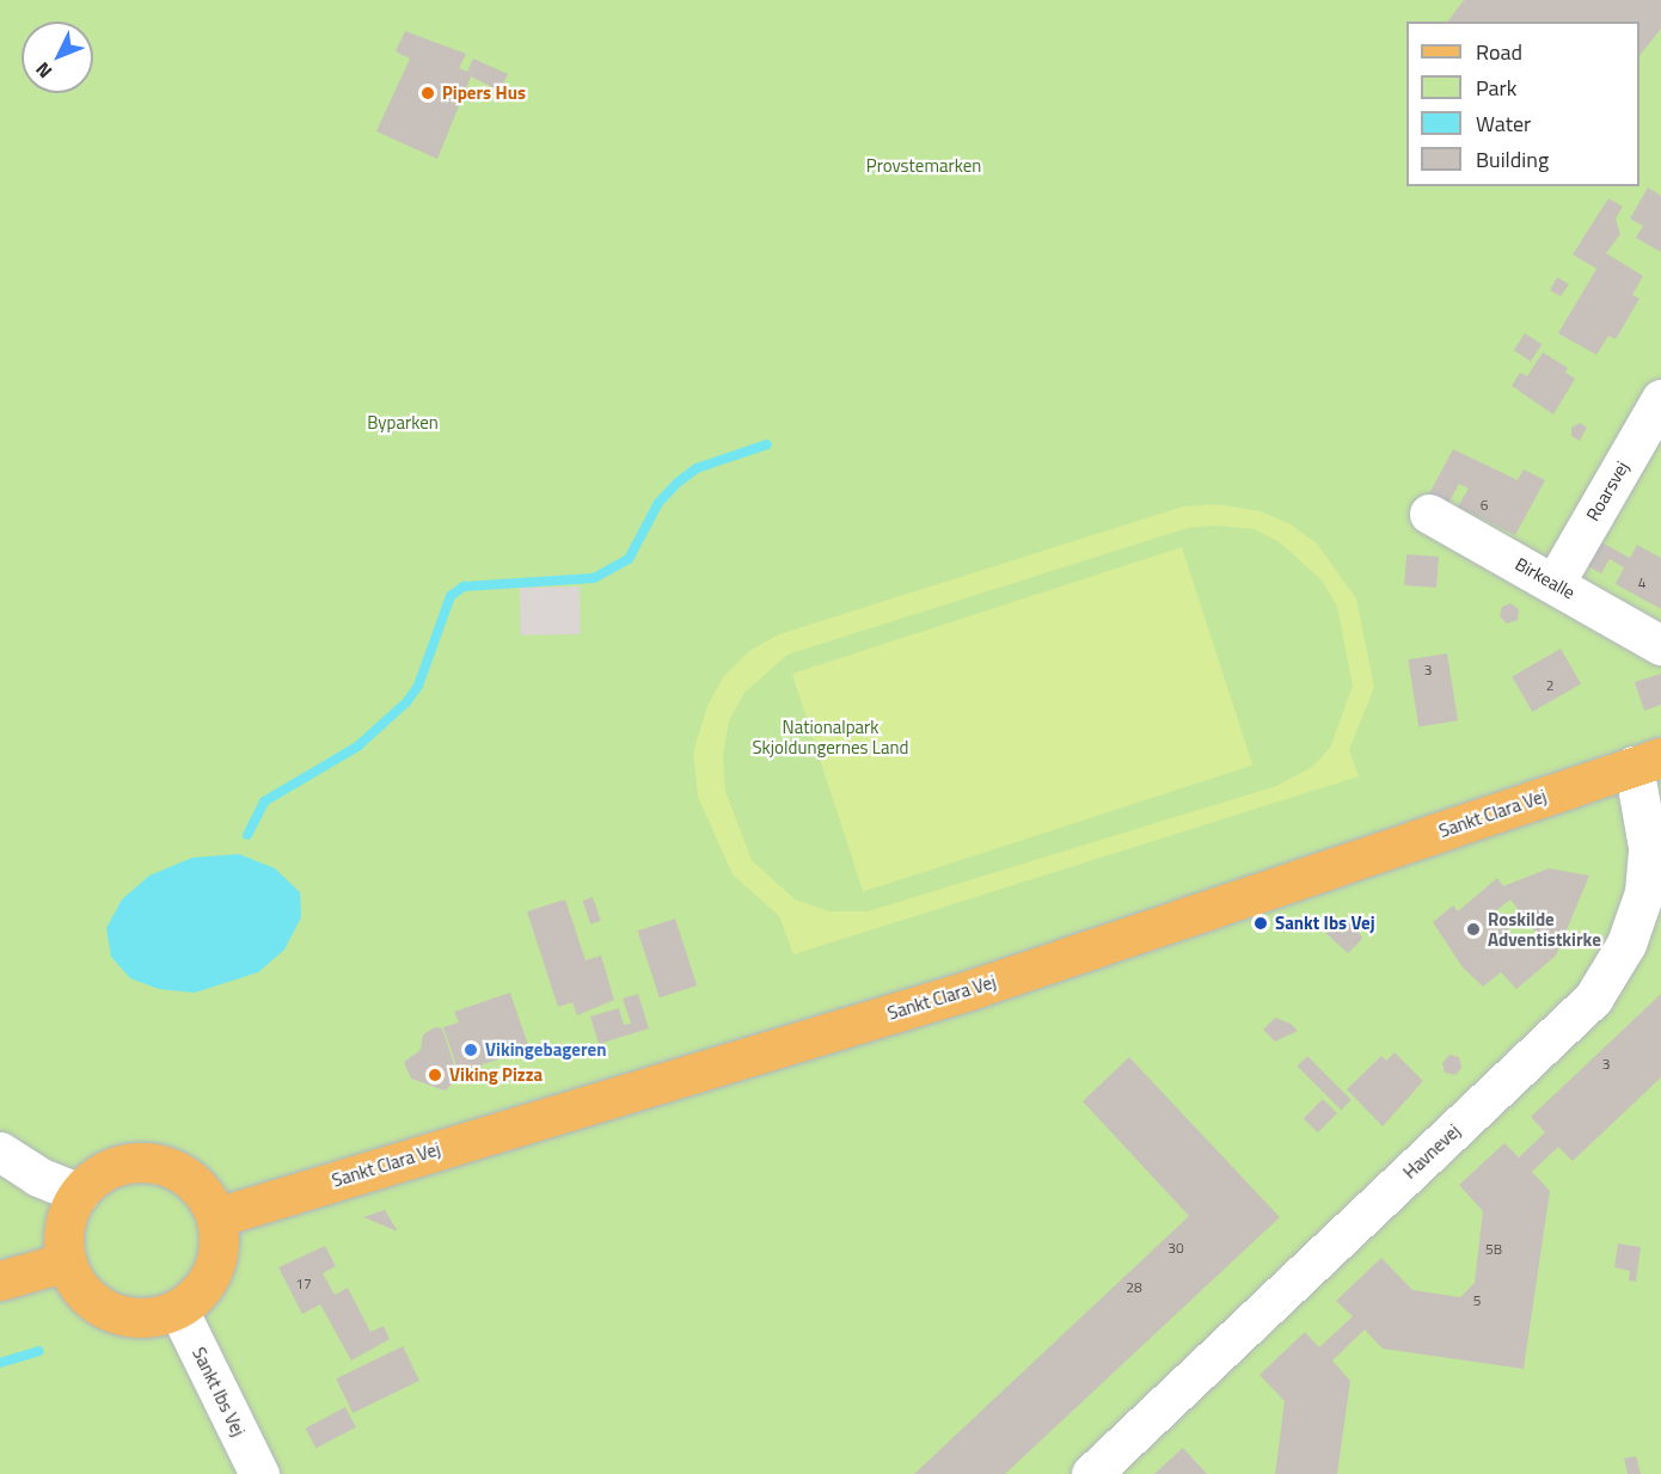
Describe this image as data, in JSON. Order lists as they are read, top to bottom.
{
  "streets": {
    "main road": ["Sankt Clara Vej"],
    "street": [
      "Roarsvej",
      "Birkealle",
      "Havnevej",
      "Sankt Ibs Vej"
    ]
  },
  "crossings": [
    ["Roarsvej", "Birkealle"],
    ["Sankt Clara Vej", "Havnevej"],
    ["Sankt Clara Vej", "Sankt Ibs Vej"]
  ],
  "parks": ["Provstemarken", "Byparken", "Nationalpark Skjoldungernes Land"],
  "places": [
    "Pipers Hus",
    "Sankt Ibs Vej",
    "Roskilde Adventistkirke",
    "Vikingebageren",
    "Viking Pizza"
  ],
  "house_numbers": [
    "6",
    "4",
    "3",
    "2",
    "3",
    "30",
    "5B",
    "17",
    "28",
    "5"
  ],
  "legend": [
    "Road",
    "Park",
    "Water",
    "Building"
  ],
  "north": "bottom left"
}
